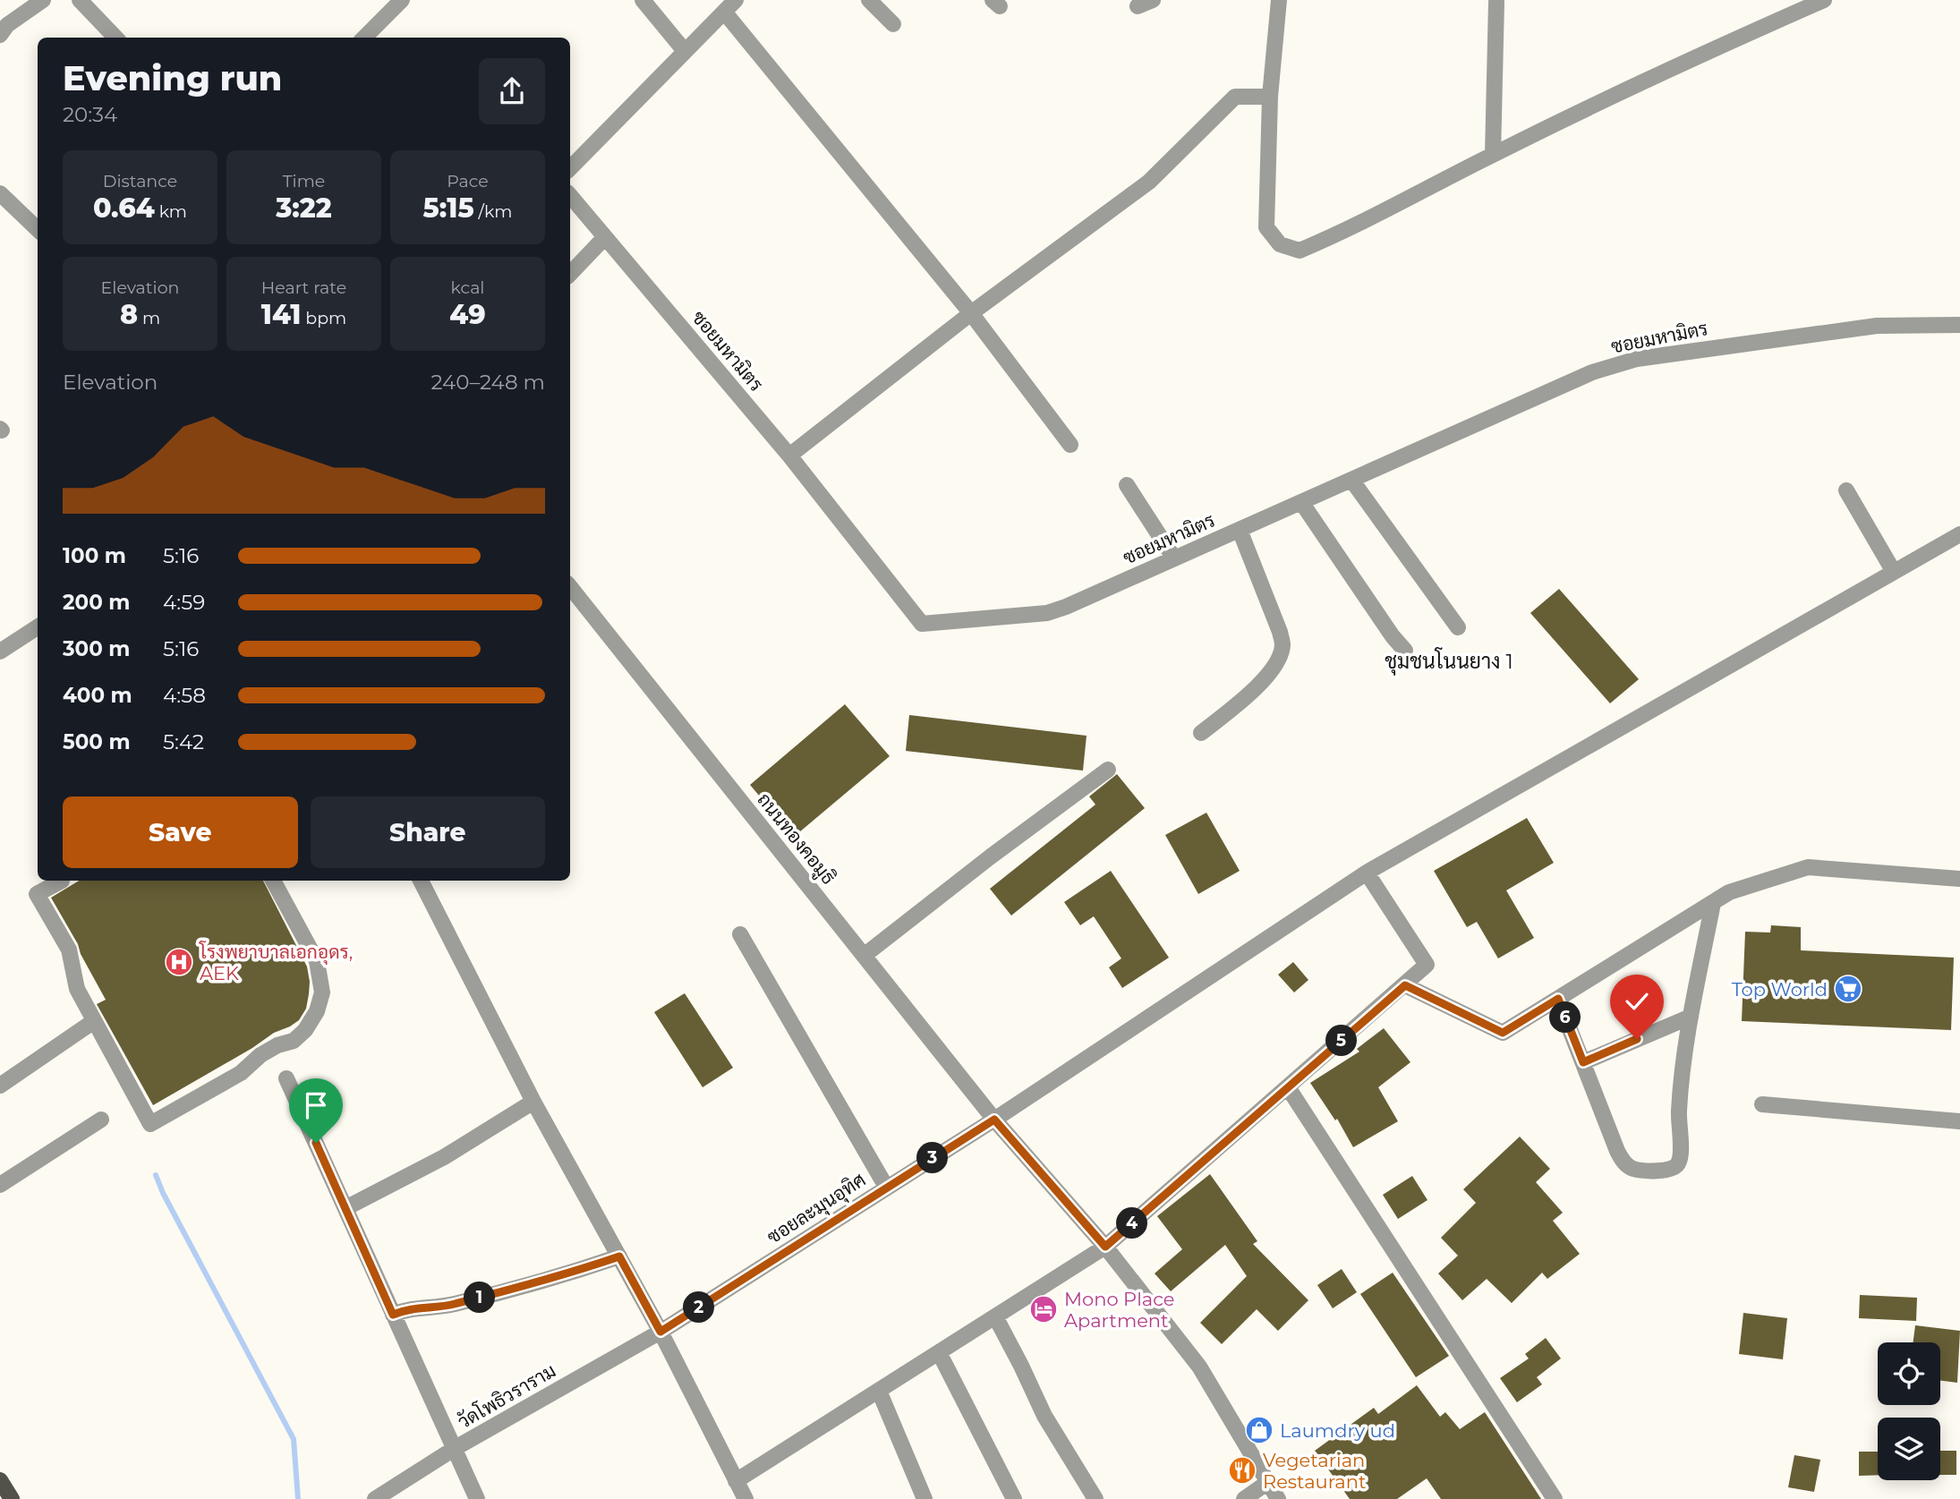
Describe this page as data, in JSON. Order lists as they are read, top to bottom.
{
  "streets": {
    "street": [
      "ซอยมหามิตร",
      "ถนนทองคอมูธิ",
      "ซอยละมุนอุทิศ",
      "วัดโพธิวราราม"
    ]
  },
  "crossings": [
    ["ถนนทองคอมูธิ", "ซอยละมุนอุทิศ"],
    ["ซอยละมุนอุทิศ", "วัดโพธิวราราม"]
  ],
  "districts": ["ชุมชนโนนยาง 1"],
  "places": {
    "hospital": ["โรงพยาบาลเอกอุดร, AEK"],
    "supermarket": ["Top World"],
    "hotel": ["Mono Place Apartment"],
    "shop": ["Laumdry ud"],
    "restaurant": ["Vegetarian Restaurant"]
  },
  "page": {
    "heading": ["Evening run", "20:34"],
    "stats": [
      ["Distance", "0.64 km"],
      ["Time", "3:22"],
      ["Pace", "5:15 /km"],
      ["Elevation", "8 m"],
      ["Heart rate", "141 bpm"],
      ["kcal", "49"]
    ],
    "chart": ["Elevation", "240–248 m"],
    "list": [
      {
        "name": "100 m",
        "note": "5:16"
      },
      {
        "name": "200 m",
        "note": "4:59"
      },
      {
        "name": "300 m",
        "note": "5:16"
      },
      {
        "name": "400 m",
        "note": "4:58"
      },
      {
        "name": "500 m",
        "note": "5:42"
      }
    ],
    "buttons": ["Save", "Share"],
    "pins": [
      "6",
      "5",
      "3",
      "4",
      "1",
      "2"
    ]
  }
}
